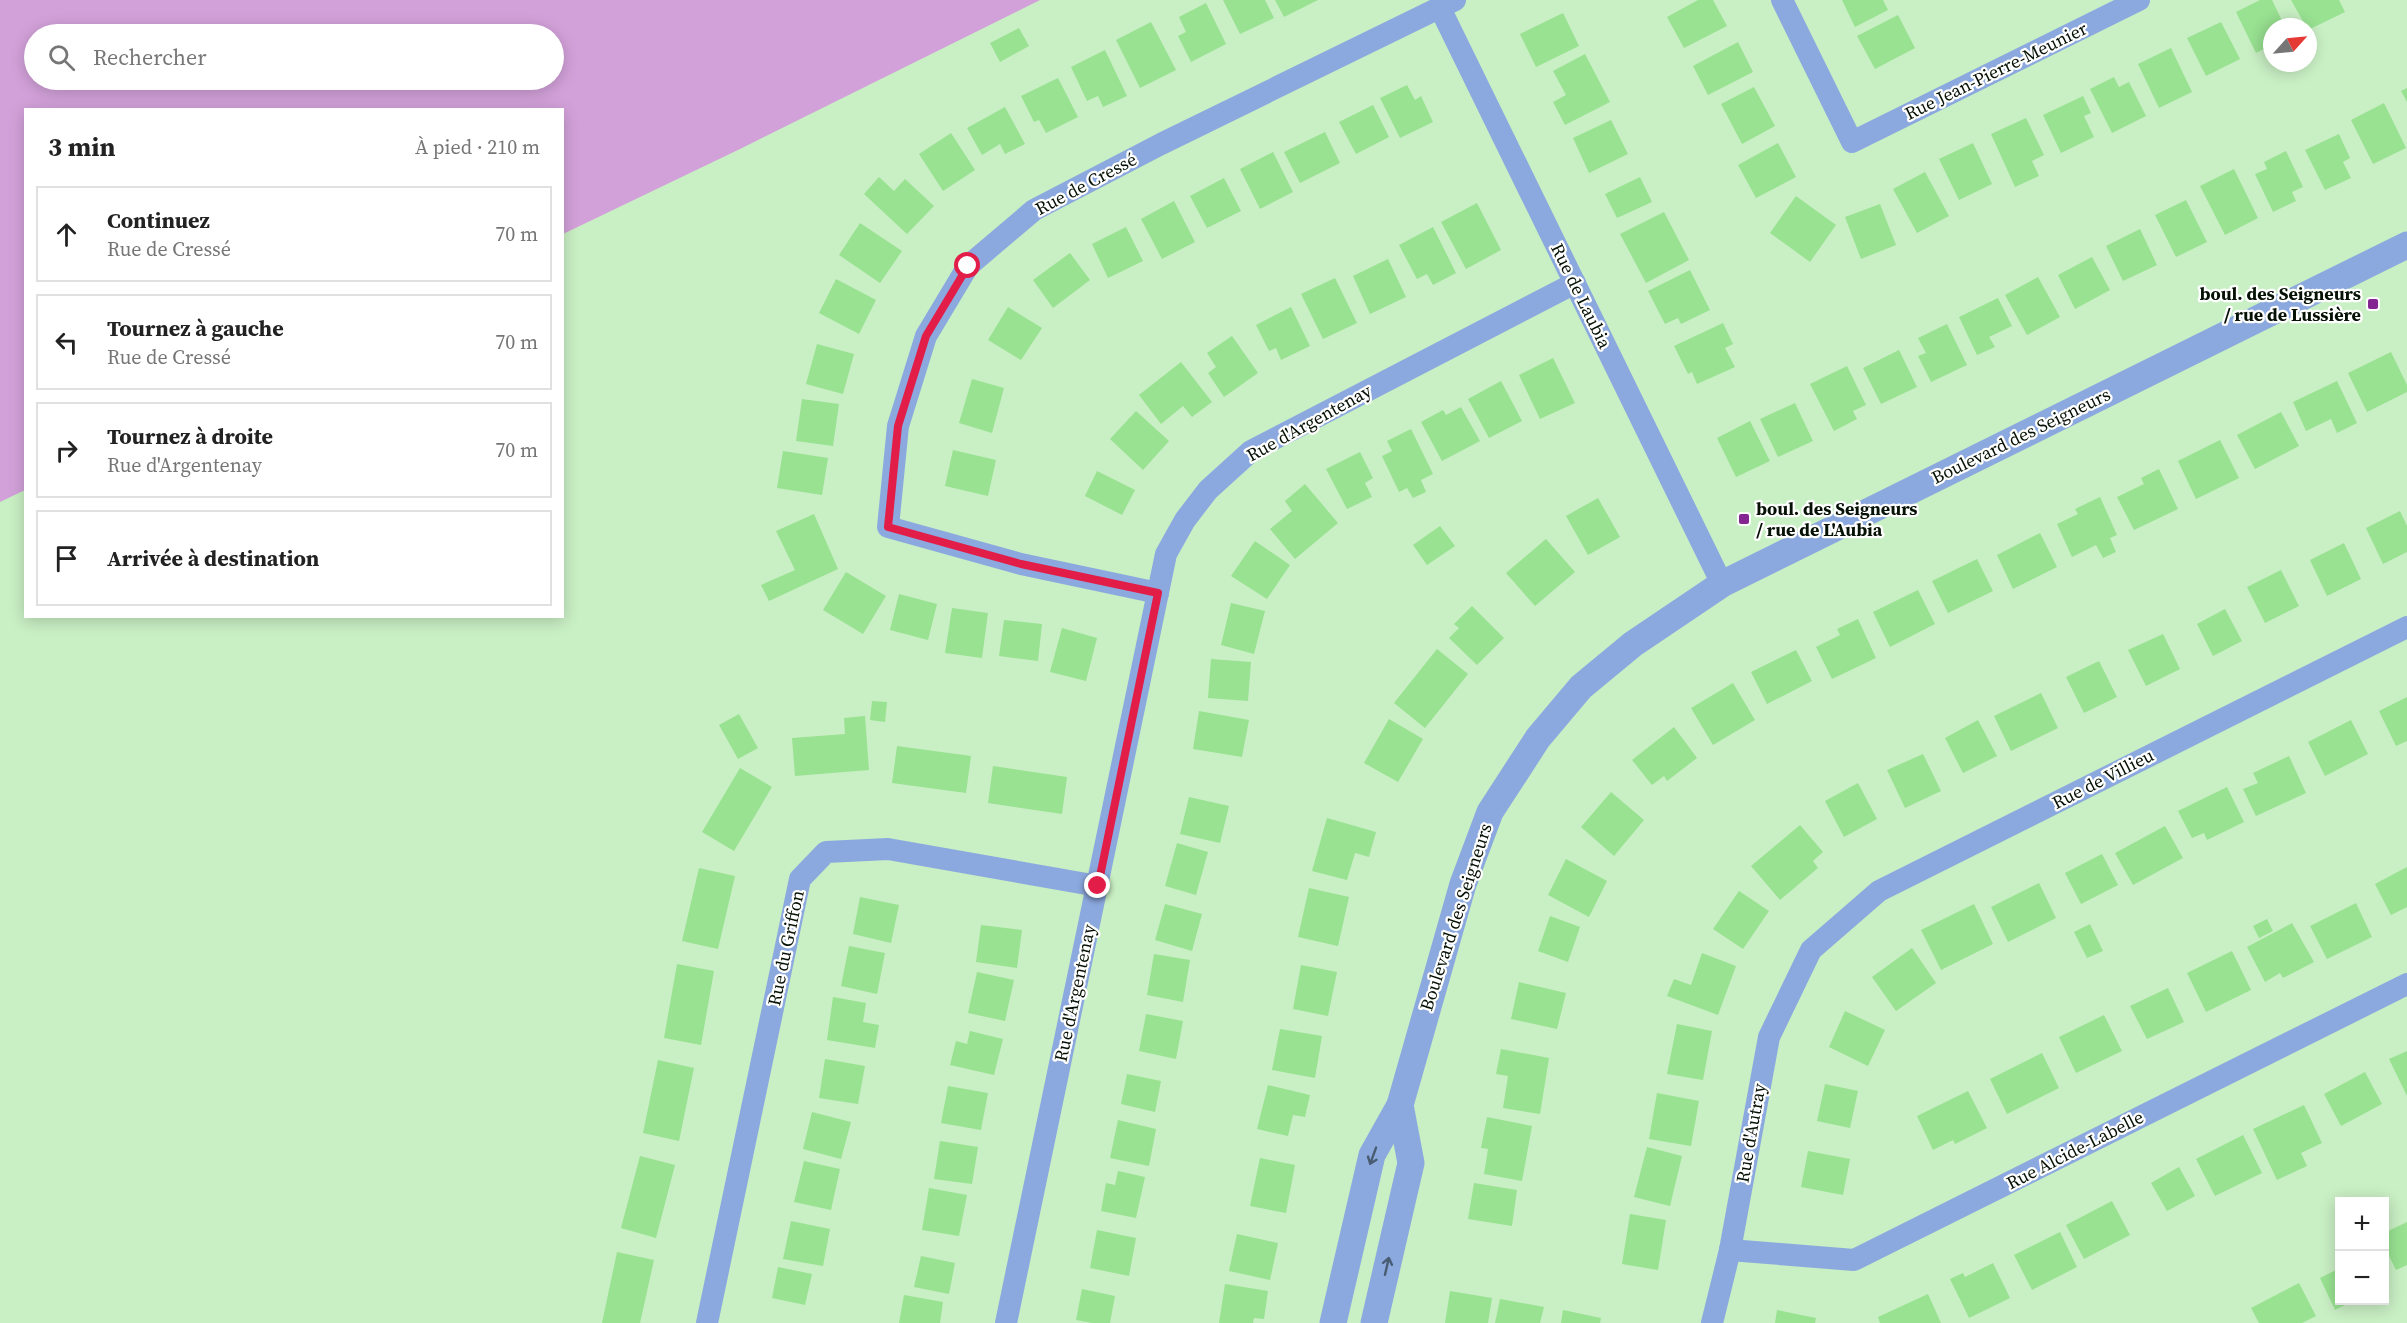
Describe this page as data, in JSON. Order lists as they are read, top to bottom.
{
  "streets": {
    "street": [
      "Rue Jean-Pierre-Meunier",
      "Rue de Cressé",
      "Rue de Laubia",
      "Rue d'Argentenay",
      "Boulevard des Seigneurs",
      "Rue de Villieu",
      "Rue du Griffon",
      "Rue d'Autray",
      "Rue Alcide-Labelle"
    ]
  },
  "crossings": [
    ["Rue de Cressé", "Rue de Laubia"],
    ["Rue de Cressé", "Rue d'Argentenay"],
    ["Rue de Laubia", "Rue d'Argentenay"],
    ["Rue de Laubia", "Boulevard des Seigneurs"],
    ["Rue d'Argentenay", "Rue du Griffon"],
    ["Rue de Villieu", "Rue d'Autray"],
    ["Rue d'Autray", "Rue Alcide-Labelle"]
  ],
  "places": {
    "transit": ["boul. des Seigneurs / rue de Lussière", "boul. des Seigneurs / rue de L'Aubia"]
  },
  "north": "top right",
  "page": {
    "search": "Rechercher",
    "heading": ["3 min", "À pied · 210 m"],
    "list": [
      ["Continuez", "Rue de Cressé", "70 m"],
      ["Tournez à gauche", "Rue de Cressé", "70 m"],
      ["Tournez à droite", "Rue d'Argentenay", "70 m"],
      "Arrivée à destination"
    ],
    "map_buttons": ["+", "−"]
  }
}
